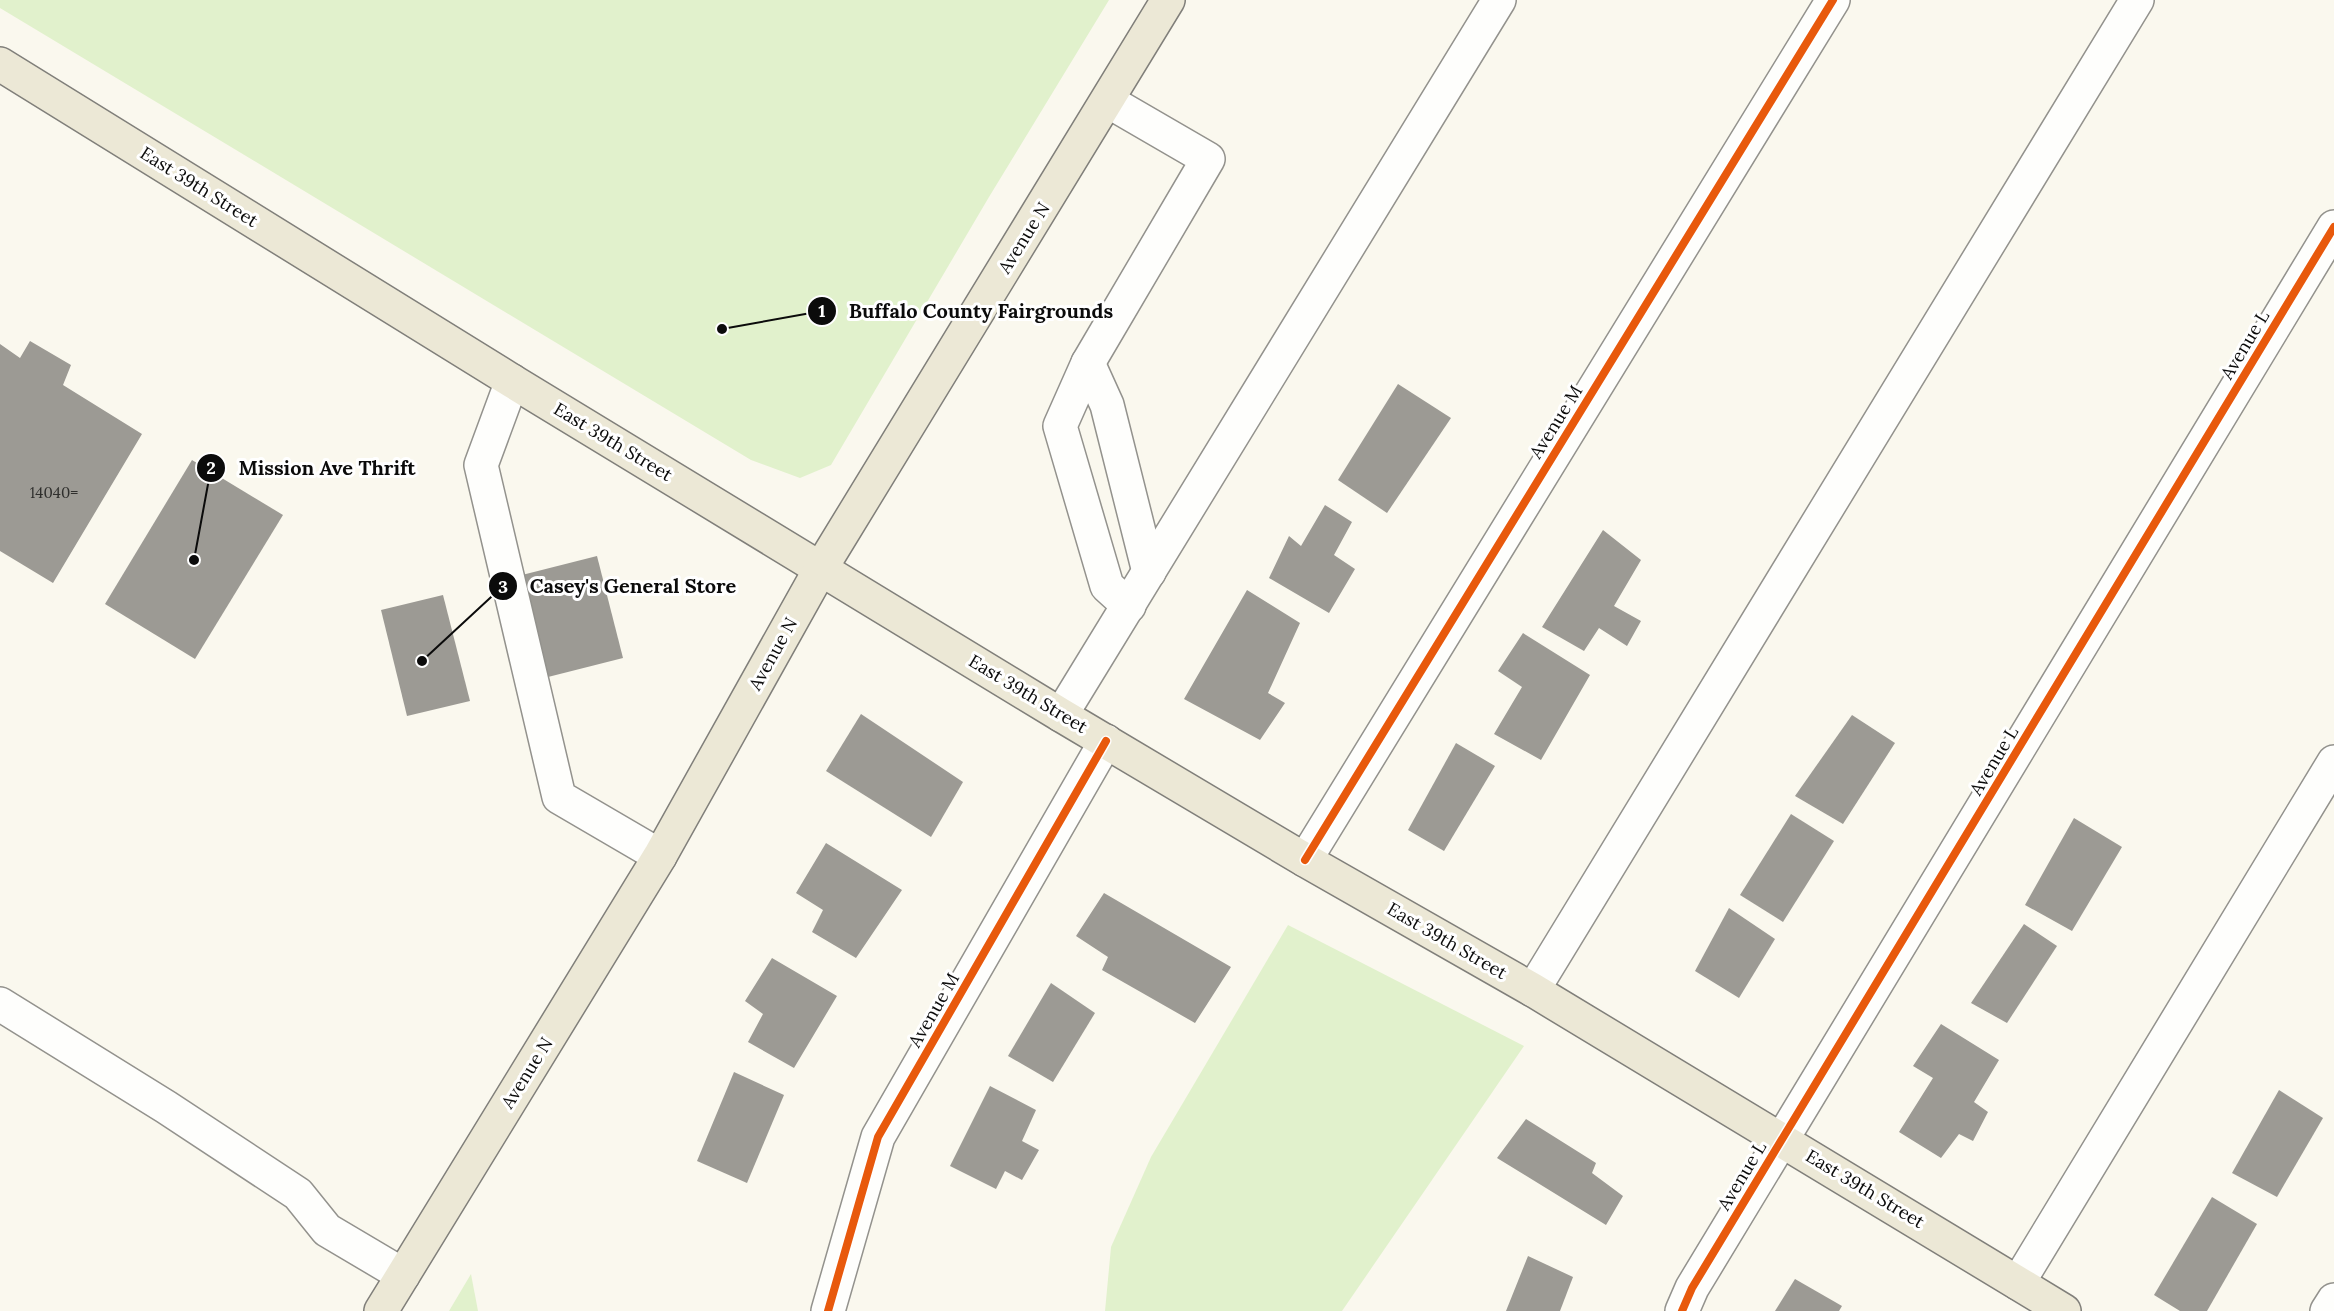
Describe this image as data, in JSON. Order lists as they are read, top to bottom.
{
  "streets": {
    "main road": ["East 39th Street", "Avenue N"],
    "street": ["Avenue L", "Avenue M"]
  },
  "crossings": [
    ["East 39th Street", "Avenue N"],
    ["East 39th Street", "Avenue L"],
    ["East 39th Street", "Avenue M"]
  ],
  "places": ["Buffalo County Fairgrounds", "Mission Ave Thrift", "Casey's General Store"],
  "house_numbers": ["14040="]
}
